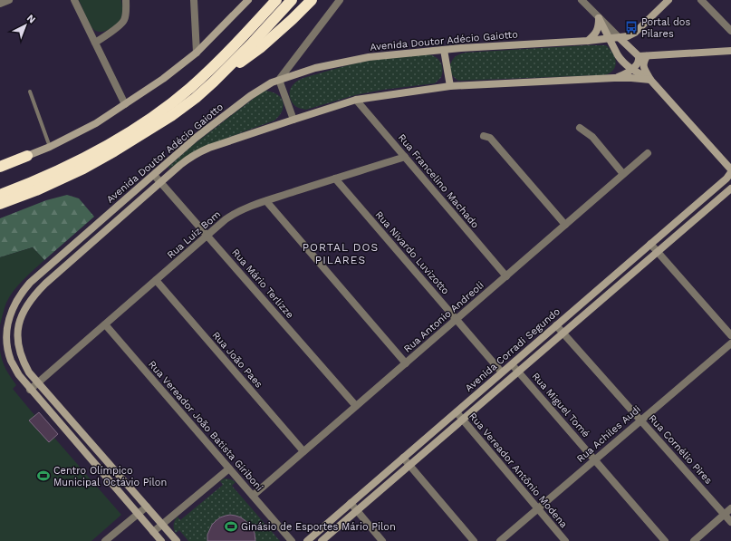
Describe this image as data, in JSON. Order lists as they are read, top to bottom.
{
  "streets": {
    "street": [
      "Avenida Doutor Adécio Gaiotto",
      "Rua Francelino Machado",
      "Rua Luiz Bom",
      "Rua Nivardo Luvizotto",
      "Rua Mário Terlizze",
      "Rua Antonio Andreoli",
      "Avenida Corradi Segundo",
      "Rua João Paes",
      "Rua Miguel Tomé",
      "Rua Vereador João Batista Giriboni",
      "Rua Achiles Audi",
      "Rua Cornélio Pires",
      "Rua Vereador Antônio Modena"
    ]
  },
  "crossings": [
    ["Avenida Doutor Adécio Gaiotto", "Rua Francelino Machado"],
    ["Avenida Doutor Adécio Gaiotto", "Rua Luiz Bom"],
    ["Avenida Doutor Adécio Gaiotto", "Rua Mário Terlizze"],
    ["Rua Francelino Machado", "Rua Luiz Bom"],
    ["Rua Francelino Machado", "Rua Antonio Andreoli"],
    ["Rua Luiz Bom", "Rua Nivardo Luvizotto"],
    ["Rua Luiz Bom", "Rua Mário Terlizze"],
    ["Rua Luiz Bom", "Rua João Paes"],
    ["Rua Luiz Bom", "Rua Vereador João Batista Giriboni"],
    ["Rua Nivardo Luvizotto", "Rua Antonio Andreoli"],
    ["Rua Nivardo Luvizotto", "Avenida Corradi Segundo"],
    ["Rua Mário Terlizze", "Rua Antonio Andreoli"],
    ["Rua Antonio Andreoli", "Rua João Paes"],
    ["Rua Antonio Andreoli", "Rua Vereador João Batista Giriboni"],
    ["Avenida Corradi Segundo", "Rua Miguel Tomé"],
    ["Avenida Corradi Segundo", "Rua Cornélio Pires"],
    ["Avenida Corradi Segundo", "Rua Vereador Antônio Modena"],
    ["Rua Miguel Tomé", "Rua Achiles Audi"],
    ["Rua Achiles Audi", "Rua Cornélio Pires"],
    ["Rua Achiles Audi", "Rua Vereador Antônio Modena"]
  ],
  "districts": ["PORTAL DOS PILARES"],
  "places": {
    "bus stop": ["Portal dos Pilares"],
    "sports": ["Centro Olímpico Municipal Octávio Pilon", "Ginásio de Esportes Mário Pilon"]
  },
  "north": "top right"
}
